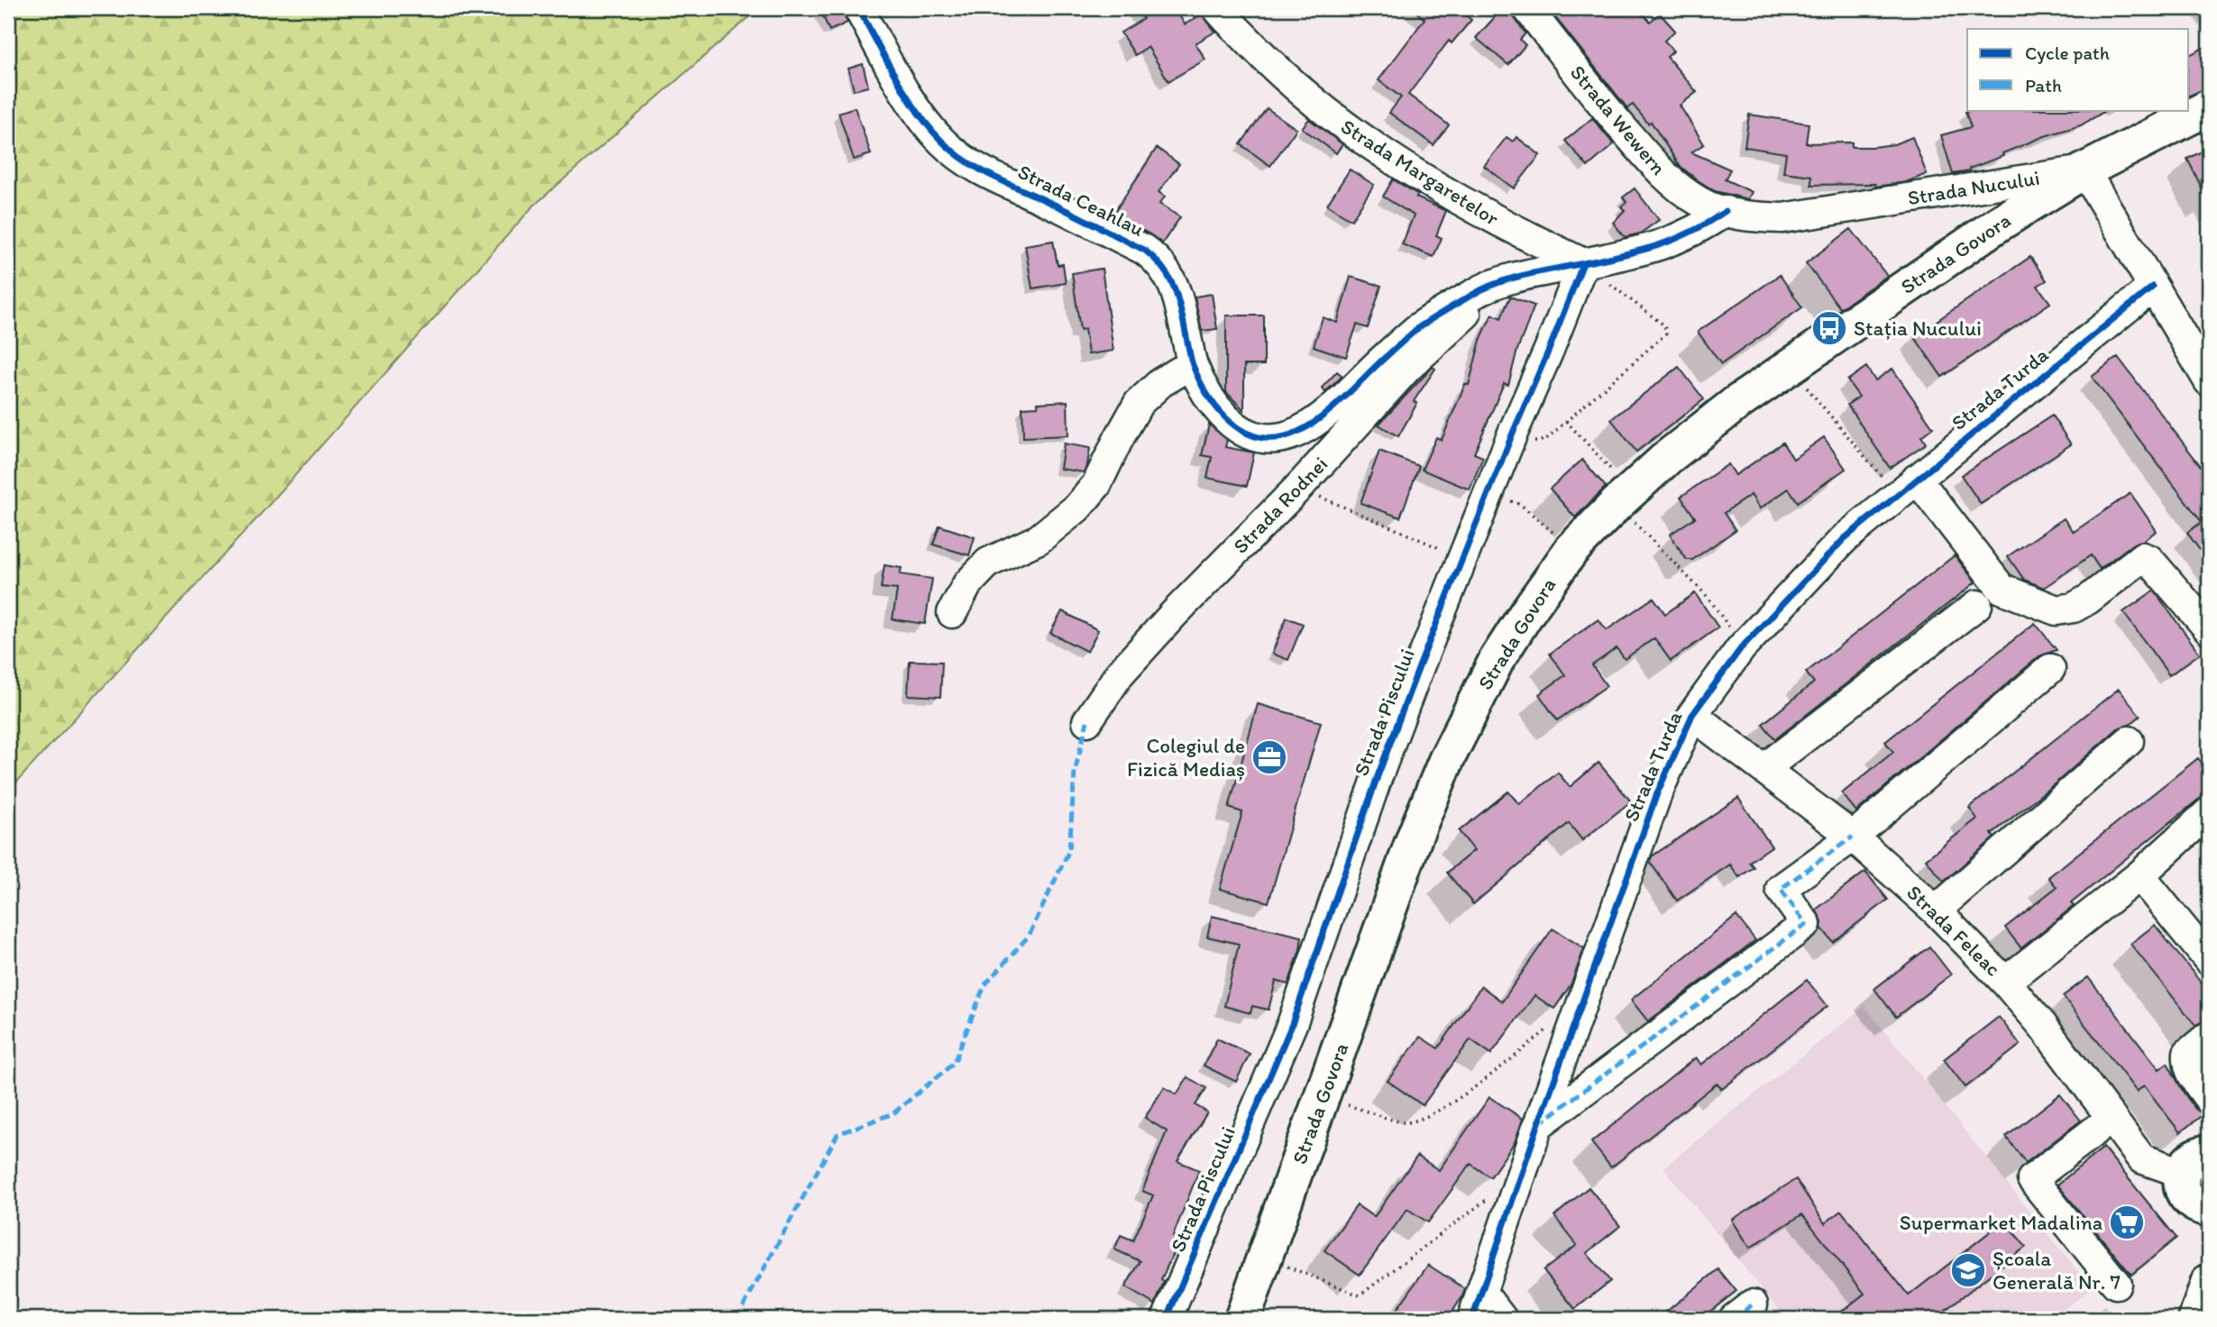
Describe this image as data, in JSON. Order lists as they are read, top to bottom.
{
  "streets": {
    "main road": ["Strada Nucului", "Strada Govora"],
    "street": [
      "Strada Wewern",
      "Strada Margaretelor",
      "Strada Ceahlau",
      "Strada Turda",
      "Strada Rodnei",
      "Strada Piscului",
      "Strada Feleac"
    ]
  },
  "crossings": [
    ["Strada Wewern", "Strada Nucului"],
    ["Strada Margaretelor", "Strada Ceahlau"],
    ["Strada Margaretelor", "Strada Piscului"],
    ["Strada Nucului", "Strada Govora"],
    ["Strada Ceahlau", "Strada Rodnei"],
    ["Strada Ceahlau", "Strada Piscului"],
    ["Strada Turda", "Strada Feleac"]
  ],
  "places": {
    "bus stop": ["Stația Nucului"],
    "office": ["Colegiul de Fizică Mediaș"],
    "supermarket": ["Supermarket Madalina"],
    "school or university": ["Școala Generală Nr. 7"]
  },
  "legend": ["Cycle path", "Path"]
}
